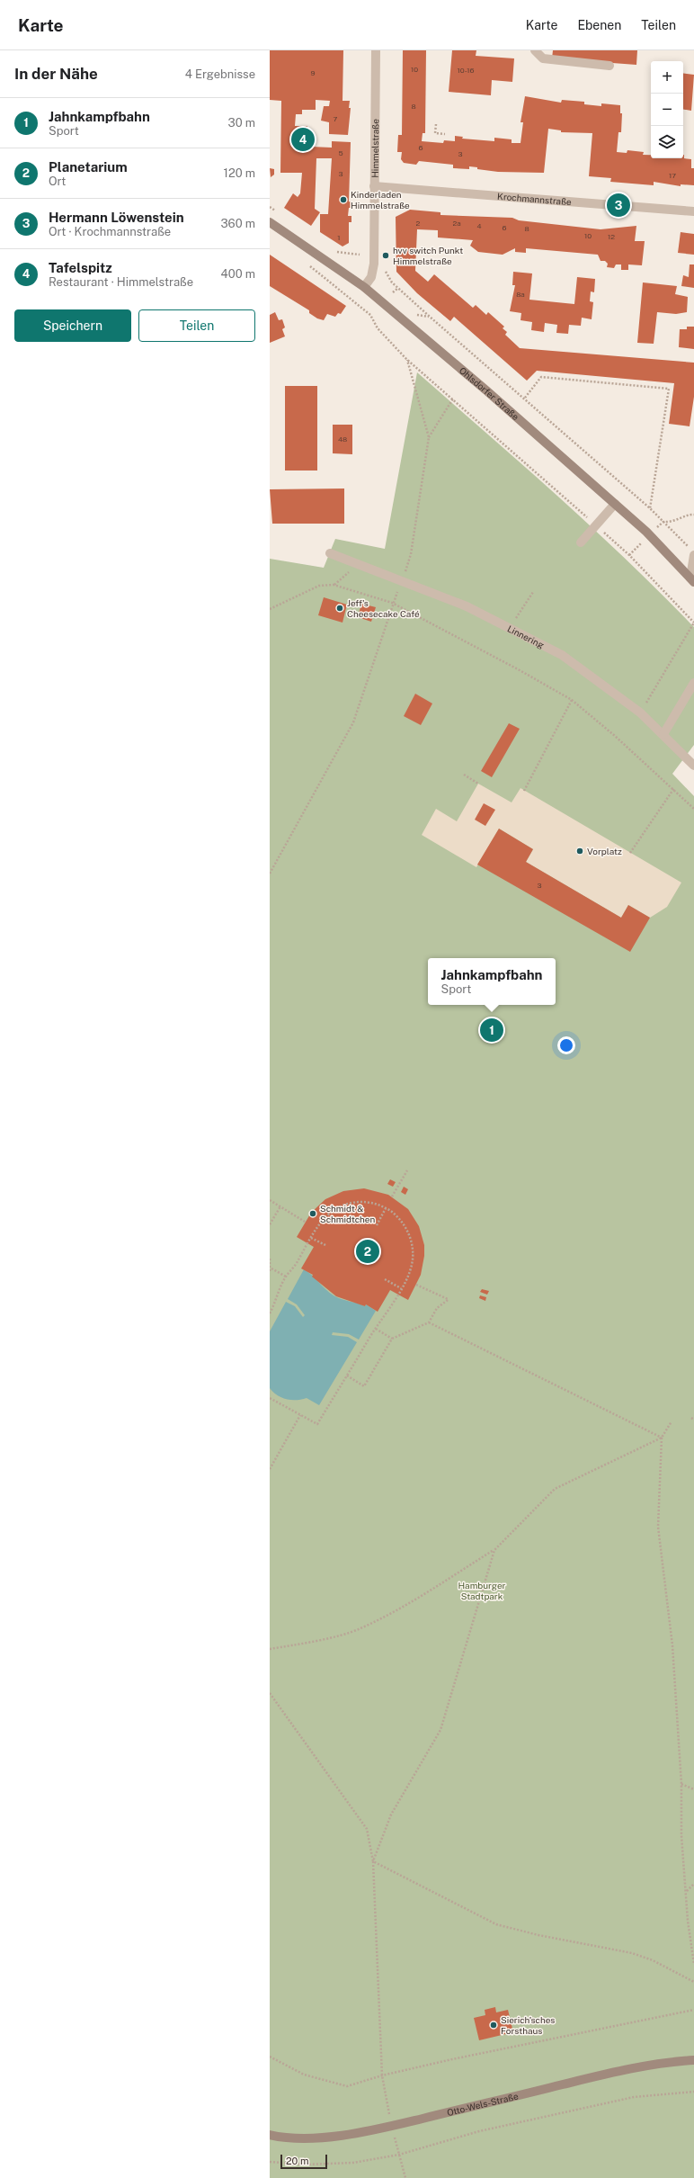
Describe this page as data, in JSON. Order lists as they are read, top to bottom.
{
  "streets": {
    "street": [
      "Himmelstraße",
      "Krochmannstraße",
      "Ohlsdorfer Straße",
      "Linnering",
      "Otto-Wels-Straße"
    ]
  },
  "crossings": [
    ["Himmelstraße", "Krochmannstraße"],
    ["Himmelstraße", "Ohlsdorfer Straße"]
  ],
  "parks": ["Hamburger Stadtpark"],
  "places": [
    "Kinderladen Himmelstraße",
    "hvv switch Punkt Himmelstraße",
    "Jeff's Cheesecake Café",
    "Vorplatz",
    "Schmidt & Schmidtchen",
    "Sierich'sches Forsthaus"
  ],
  "house_numbers": [
    "10",
    "10-16",
    "9",
    "8",
    "7",
    "6",
    "5",
    "3",
    "3",
    "17",
    "2",
    "2a",
    "4",
    "6",
    "8",
    "10",
    "12",
    "1",
    "8a",
    "48",
    "3"
  ],
  "scale_bar": "20 m",
  "page": {
    "header": "Karte",
    "nav": ["Karte", "Ebenen", "Teilen"],
    "heading": ["In der Nähe", "4 Ergebnisse"],
    "map_buttons": ["+", "−"],
    "list": [
      {
        "mark": "1",
        "name": "Jahnkampfbahn",
        "note": "Sport",
        "value": "30 m"
      },
      {
        "mark": "2",
        "name": "Planetarium",
        "note": "Ort",
        "value": "120 m"
      },
      {
        "mark": "3",
        "name": "Hermann Löwenstein",
        "note": "Ort · Krochmannstraße",
        "value": "360 m"
      },
      {
        "mark": "4",
        "name": "Tafelspitz",
        "note": "Restaurant · Himmelstraße",
        "value": "400 m"
      }
    ],
    "pins": [
      "4",
      "3",
      "1",
      "2"
    ],
    "buttons": ["Speichern", "Teilen"],
    "popup": ["Jahnkampfbahn", "Sport"],
    "scale": "20 m"
  }
}
